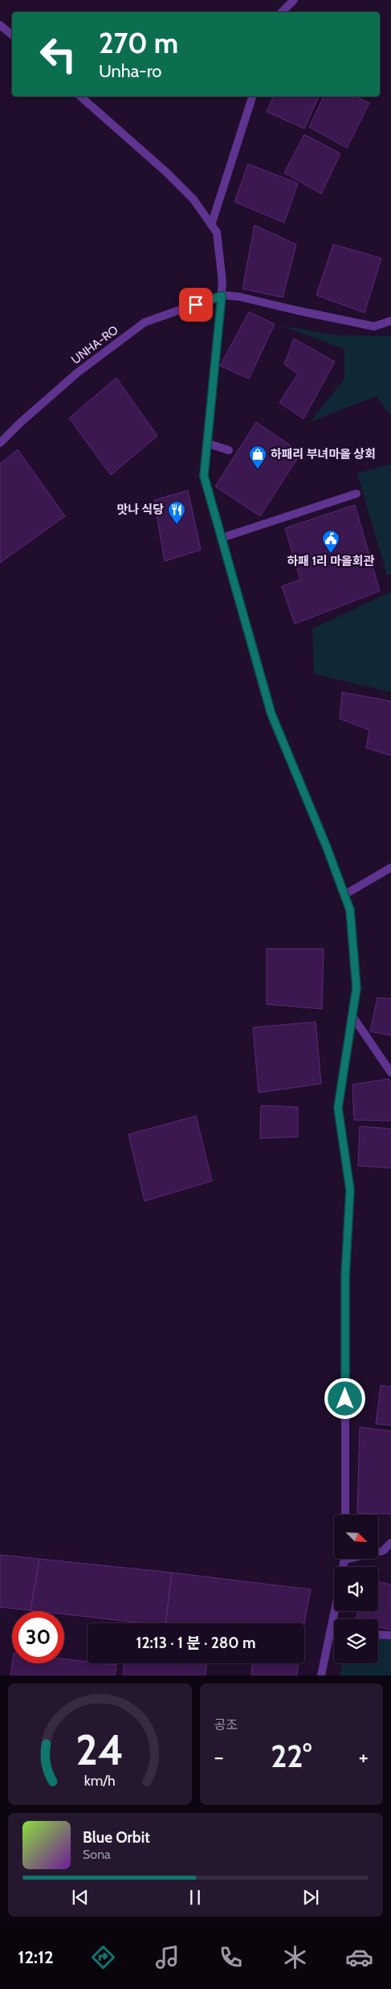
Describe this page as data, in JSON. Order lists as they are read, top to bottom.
{
  "streets": {
    "street": ["UNHA-RO"]
  },
  "places": {
    "shop": ["하패리 부녀마을 상회"],
    "restaurant": ["맛나 식당"],
    "public building": ["하패 1리 마을회관"]
  },
  "north": "bottom right",
  "page": {
    "turn": ["270 m", "Unha-ro"],
    "limit": "30",
    "trip": "12:13 · 1 분 · 280 m",
    "tile": "공조",
    "heat": ["−", "22°", "+"],
    "song": ["Blue Orbit", "Sona"],
    "tabs": "12:12",
    "gauge": ["24", "km/h"]
  }
}
